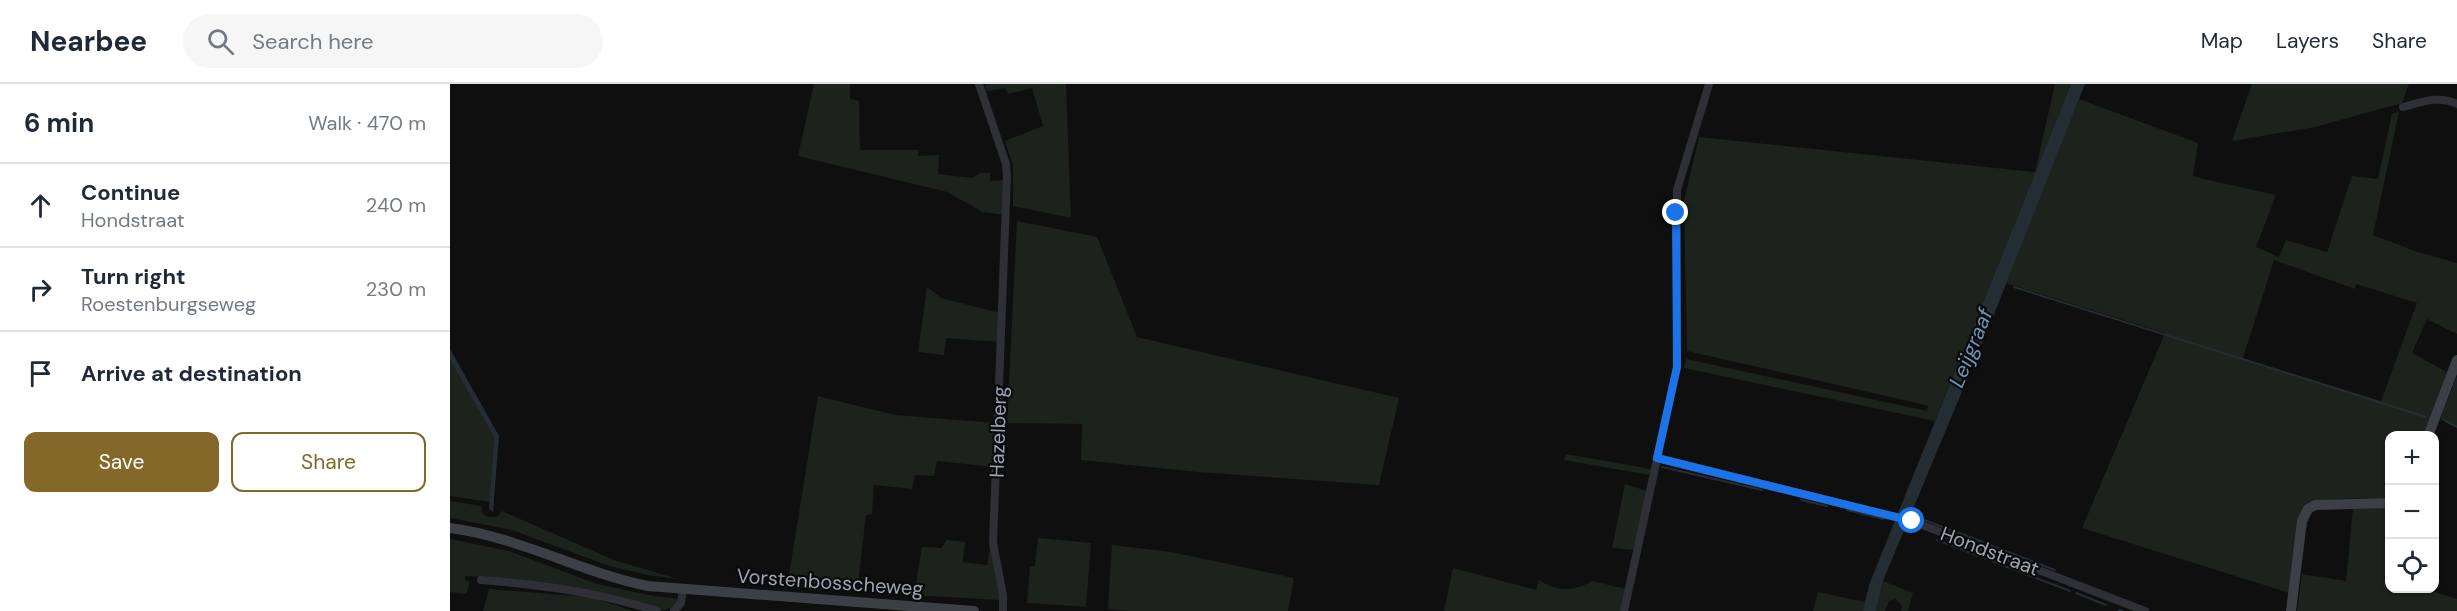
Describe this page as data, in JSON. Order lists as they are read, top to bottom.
{
  "streets": {
    "street": ["Hazelberg", "Hondstraat", "Vorstenbosscheweg"]
  },
  "water": ["Leijgraaf"],
  "page": {
    "header": "Nearbee",
    "search": "Search here",
    "nav": ["Map", "Layers", "Share"],
    "heading": ["6 min", "Walk · 470 m"],
    "list": [
      ["Continue", "Hondstraat", "240 m"],
      ["Turn right", "Roestenburgseweg", "230 m"],
      "Arrive at destination"
    ],
    "buttons": ["Save", "Share"],
    "map_buttons": ["+", "−"]
  }
}
